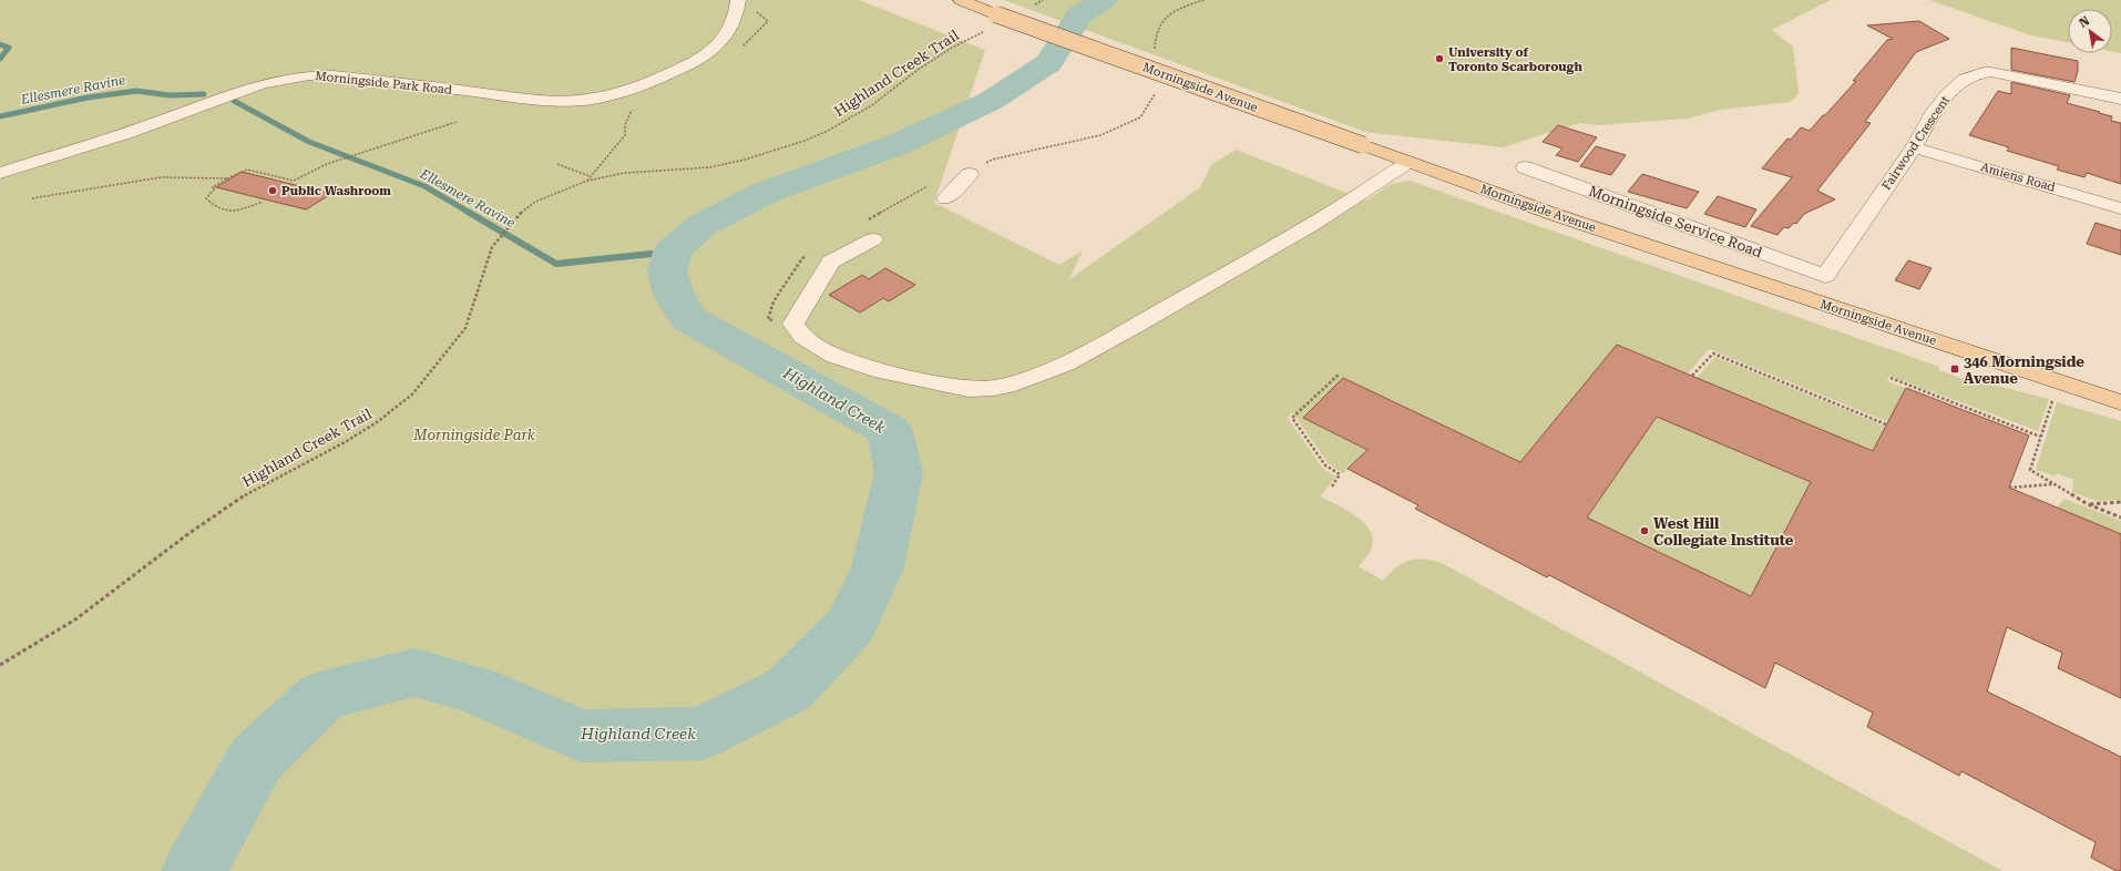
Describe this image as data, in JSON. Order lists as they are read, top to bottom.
{
  "streets": {
    "main road": ["Morningside Avenue"],
    "street": [
      "Morningside Park Road",
      "Fairwood Crescent",
      "Amiens Road",
      "Morningside Service Road"
    ],
    "path": ["Highland Creek Trail"]
  },
  "crossings": [
    ["Fairwood Crescent", "Amiens Road"],
    ["Fairwood Crescent", "Morningside Service Road"]
  ],
  "water": ["Ellesmere Ravine", "Highland Creek"],
  "parks": ["Morningside Park"],
  "places": {
    "other": ["University of Toronto Scarborough", "Public Washroom", "West Hill Collegiate Institute"],
    "transit": ["346 Morningside Avenue"]
  },
  "north": "top left"
}
